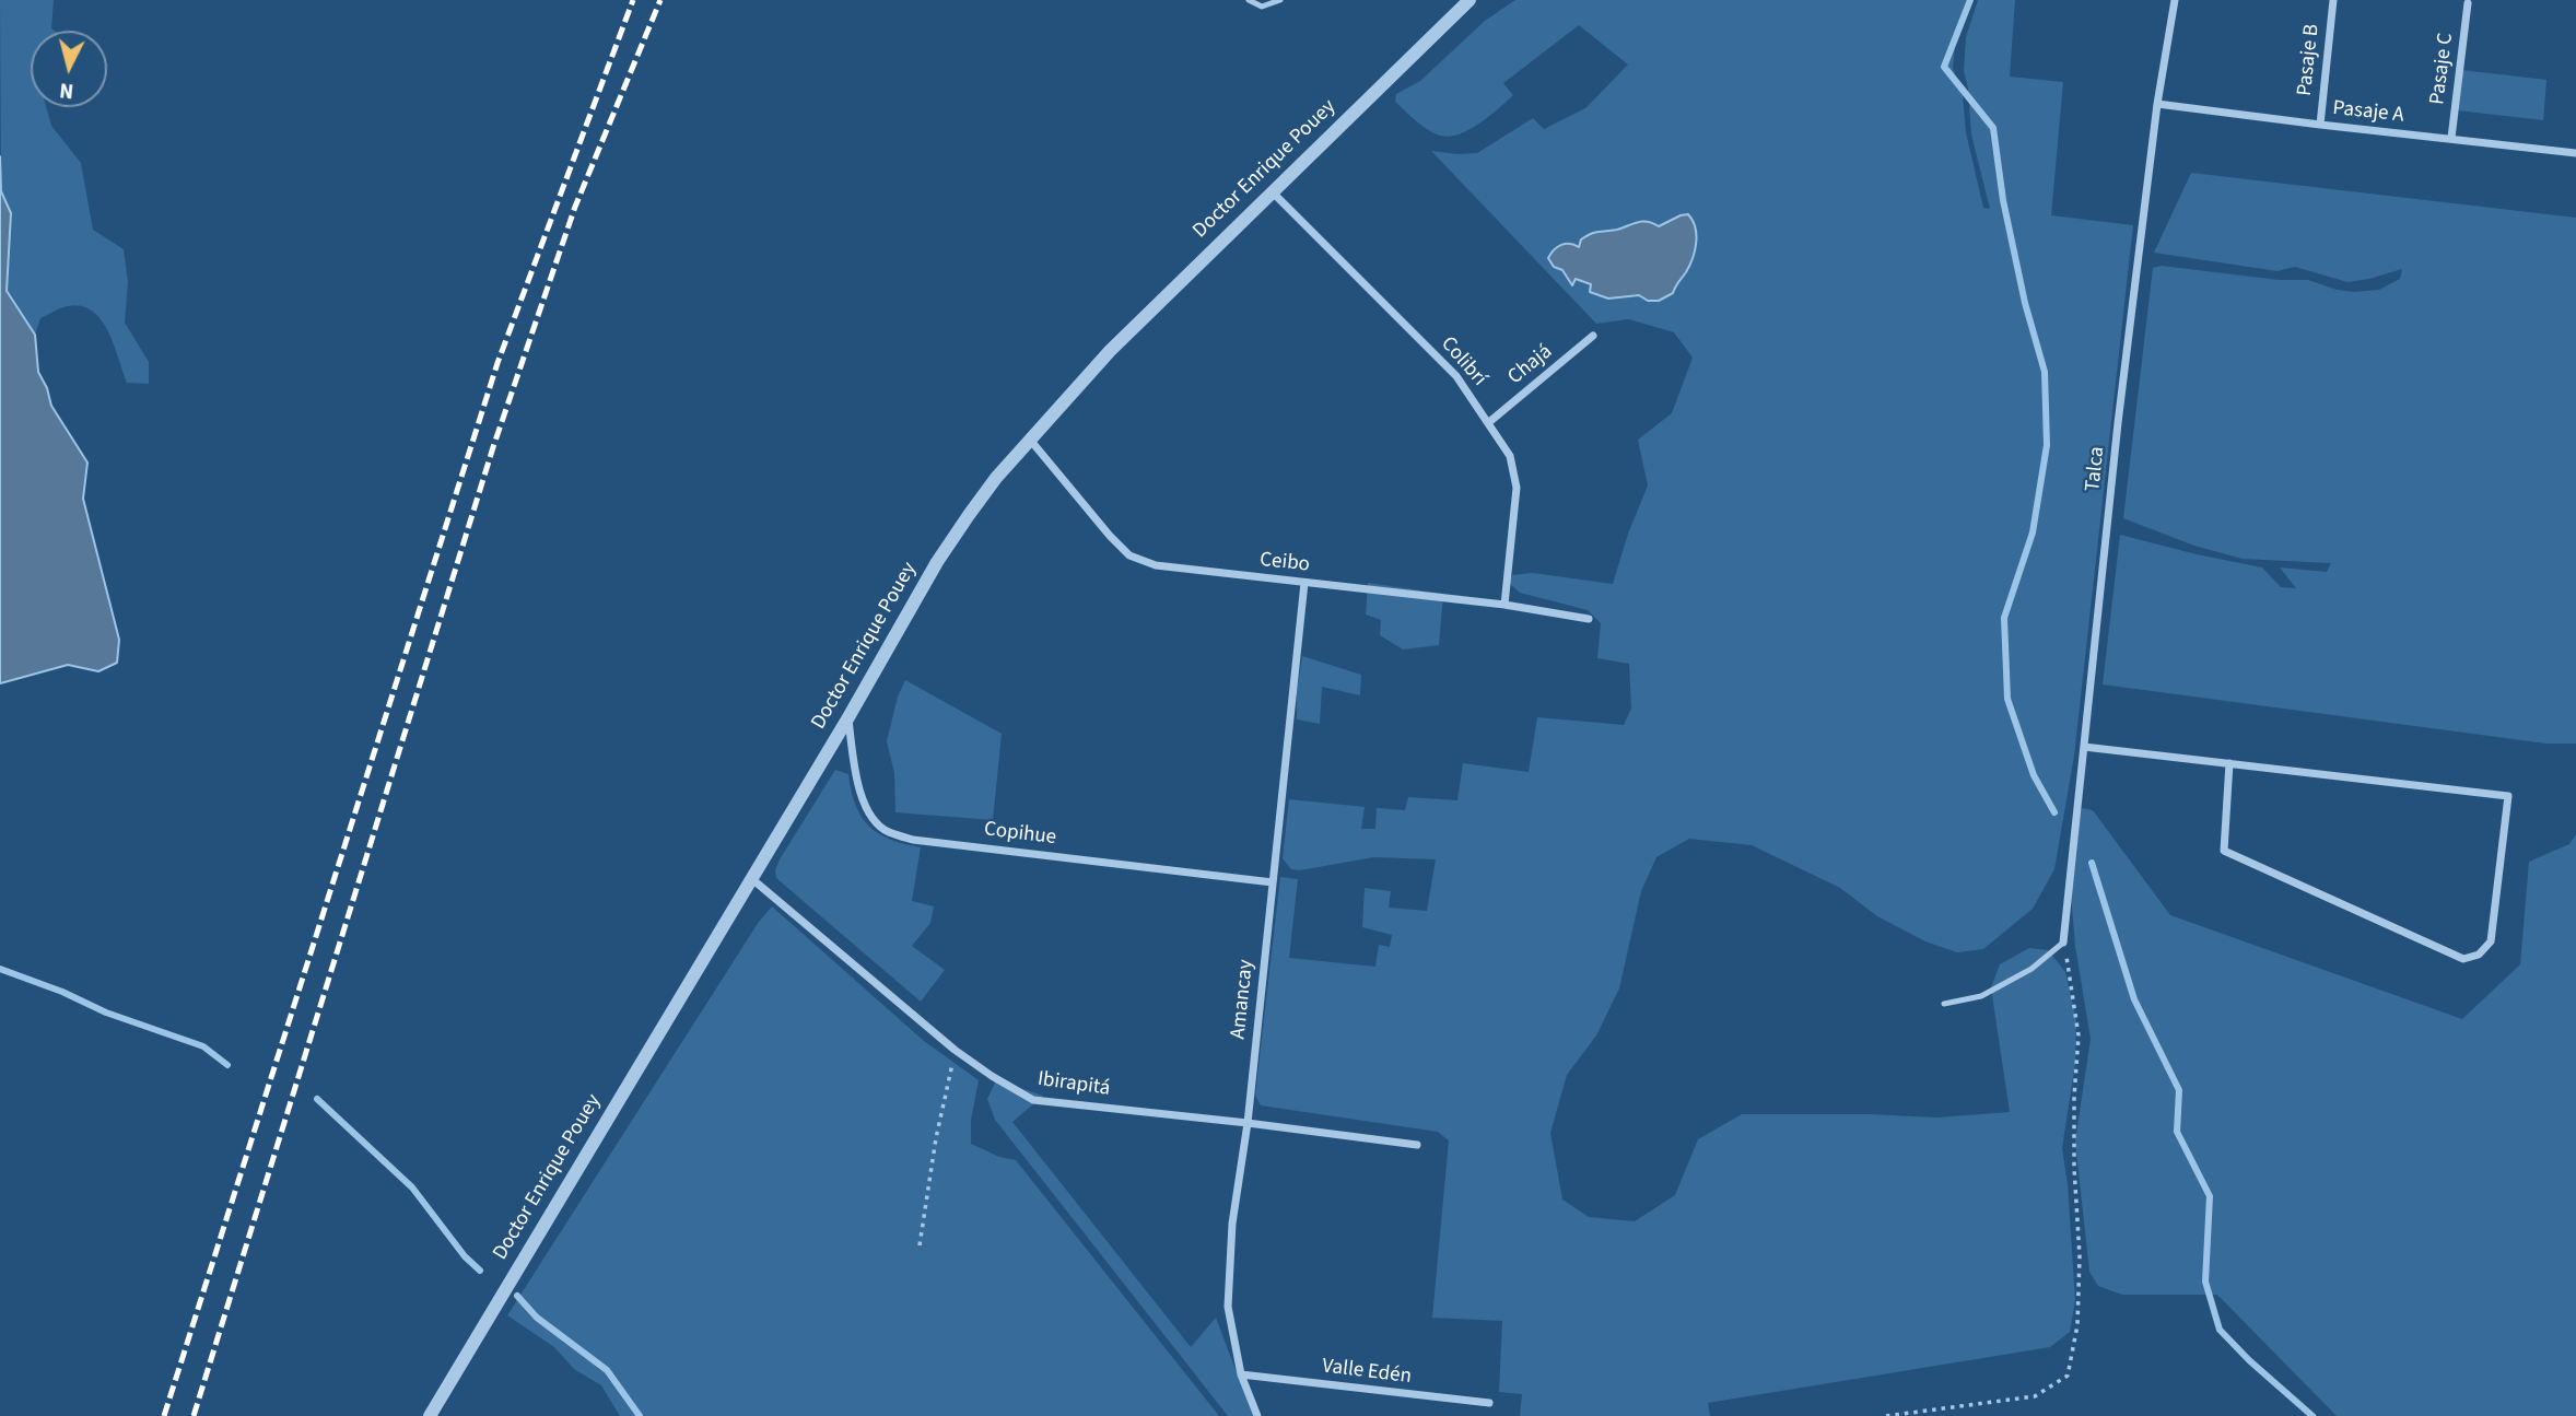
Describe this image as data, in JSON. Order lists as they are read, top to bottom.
{
  "streets": {
    "street": [
      "Pasaje B",
      "Pasaje C",
      "Pasaje A",
      "Doctor Enrique Pouey",
      "Colibrí",
      "Chajá",
      "Talca",
      "Ceibo",
      "Copihue",
      "Amancay",
      "Ibirapitá",
      "Valle Edén"
    ]
  },
  "crossings": [
    ["Pasaje B", "Pasaje A"],
    ["Pasaje C", "Pasaje A"],
    ["Pasaje A", "Talca"],
    ["Doctor Enrique Pouey", "Colibrí"],
    ["Doctor Enrique Pouey", "Ceibo"],
    ["Doctor Enrique Pouey", "Copihue"],
    ["Doctor Enrique Pouey", "Ibirapitá"],
    ["Colibrí", "Chajá"],
    ["Colibrí", "Ceibo"],
    ["Ceibo", "Amancay"],
    ["Copihue", "Amancay"],
    ["Amancay", "Ibirapitá"],
    ["Amancay", "Valle Edén"]
  ],
  "north": "bottom"
}
